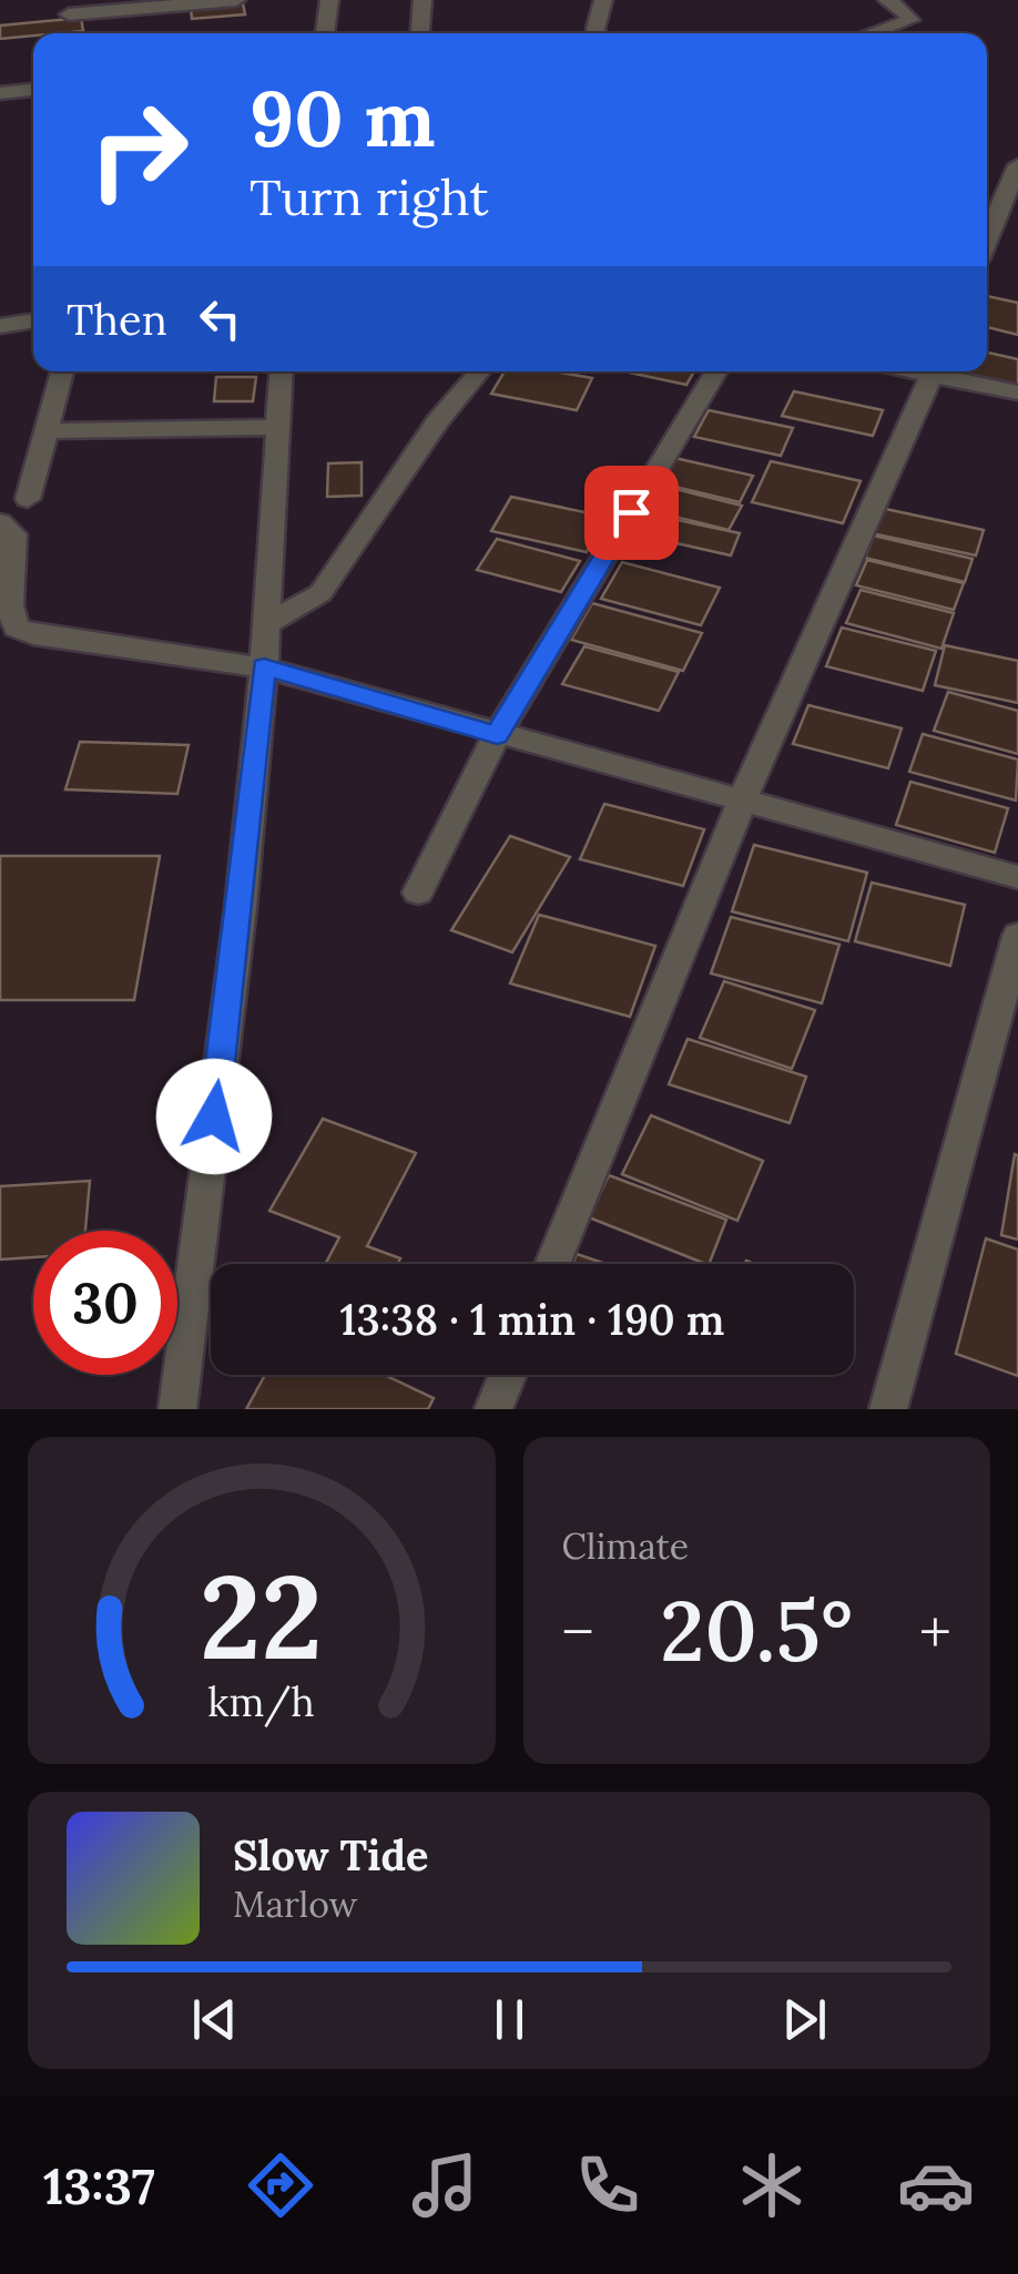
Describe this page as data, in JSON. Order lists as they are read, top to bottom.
{
  "page": {
    "turn": ["90 m", "Turn right"],
    "then": "Then",
    "limit": "30",
    "trip": "13:38 · 1 min · 190 m",
    "tile": "Climate",
    "heat": ["−", "20.5°", "+"],
    "song": ["Slow Tide", "Marlow"],
    "tabs": "13:37",
    "gauge": ["22", "km/h"]
  }
}
